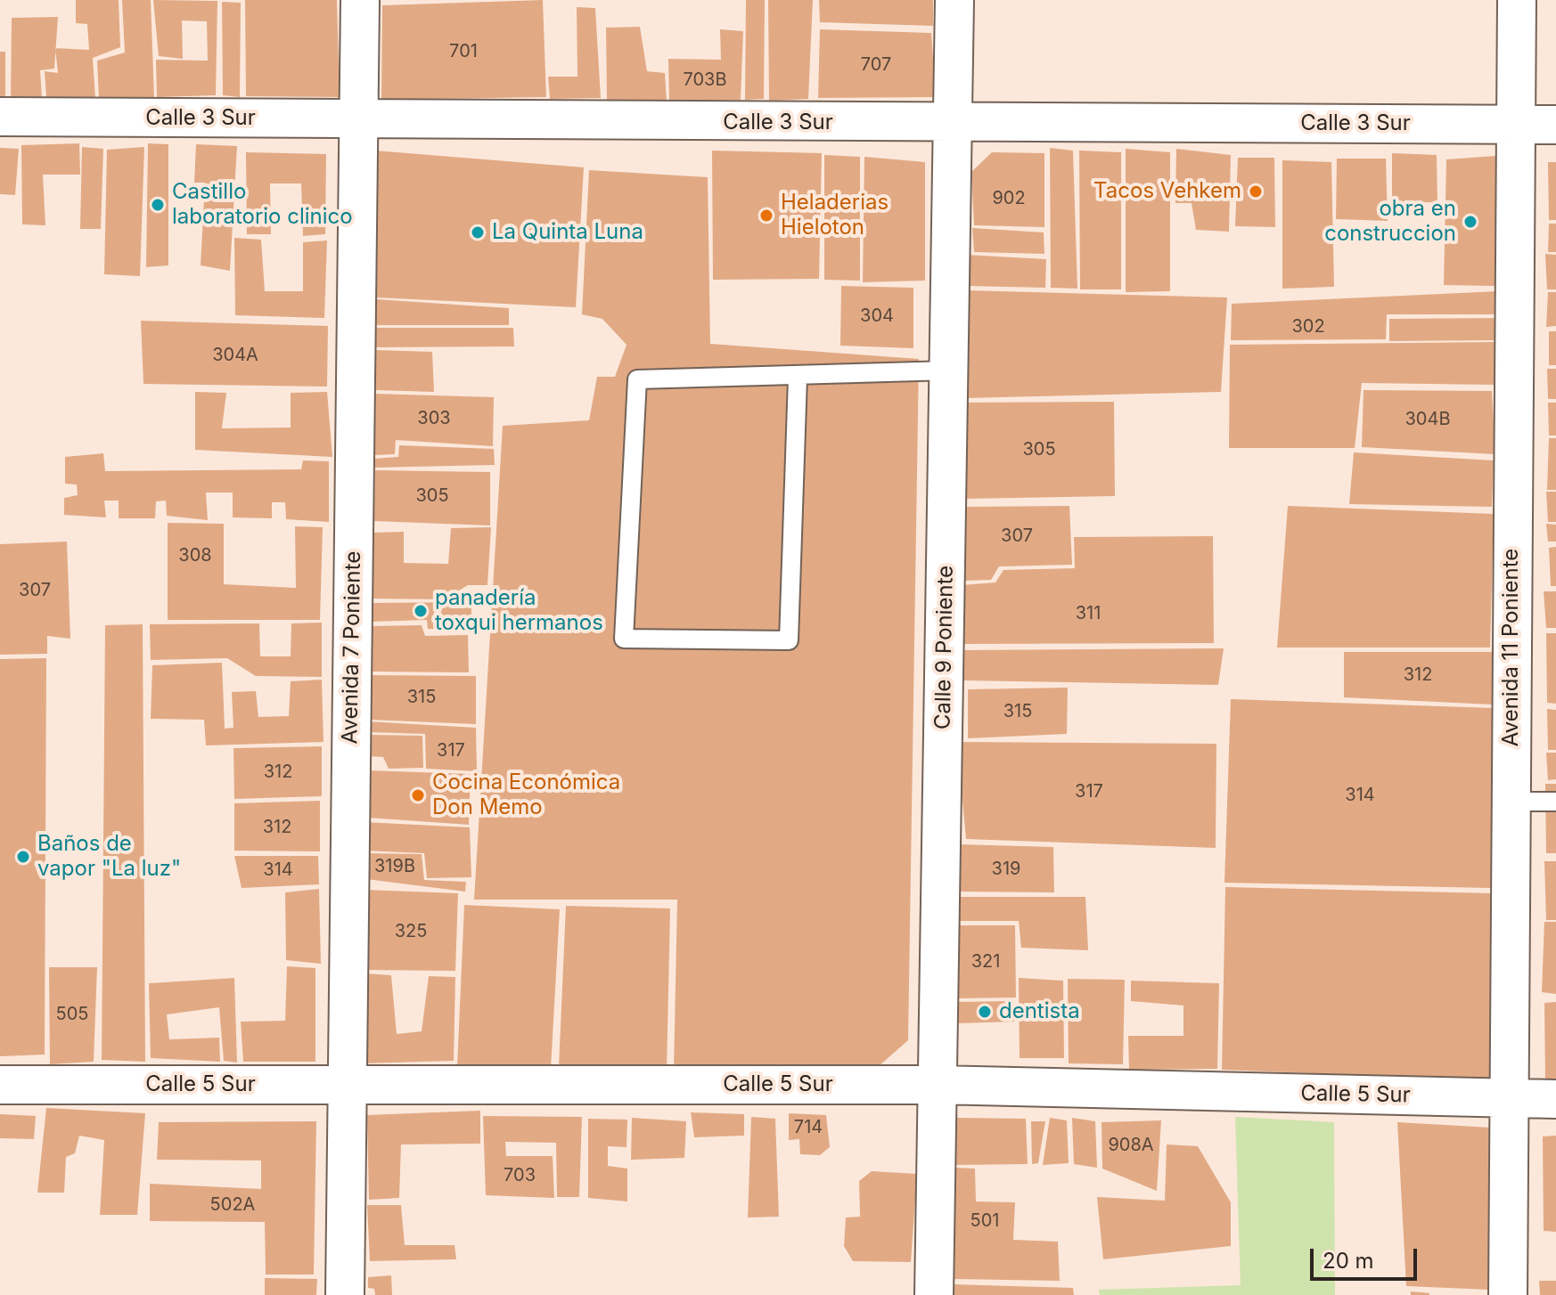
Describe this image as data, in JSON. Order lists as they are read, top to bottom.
{
  "streets": {
    "street": [
      "Calle 3 Sur",
      "Avenida 7 Poniente",
      "Calle 9 Poniente",
      "Avenida 11 Poniente",
      "Calle 5 Sur"
    ]
  },
  "crossings": [
    ["Calle 3 Sur", "Avenida 7 Poniente"],
    ["Calle 3 Sur", "Calle 9 Poniente"],
    ["Calle 3 Sur", "Avenida 11 Poniente"],
    ["Avenida 7 Poniente", "Calle 5 Sur"],
    ["Calle 9 Poniente", "Calle 5 Sur"],
    ["Avenida 11 Poniente", "Calle 5 Sur"]
  ],
  "places": [
    "Tacos Vehkem",
    "Castillo laboratorio clinico",
    "Heladerias Hieloton",
    "obra en construccion",
    "La Quinta Luna",
    "panadería toxqui hermanos",
    "Cocina Económica Don Memo",
    "Baños de vapor \"La luz\"",
    "dentista"
  ],
  "house_numbers": [
    "701",
    "707",
    "703B",
    "902",
    "304",
    "302",
    "304A",
    "303",
    "304B",
    "305",
    "305",
    "307",
    "308",
    "307",
    "311",
    "312",
    "315",
    "315",
    "317",
    "312",
    "317",
    "314",
    "312",
    "319B",
    "319",
    "314",
    "325",
    "321",
    "505",
    "714",
    "908A",
    "703",
    "502A",
    "501"
  ],
  "scale_bar": "20 m"
}
